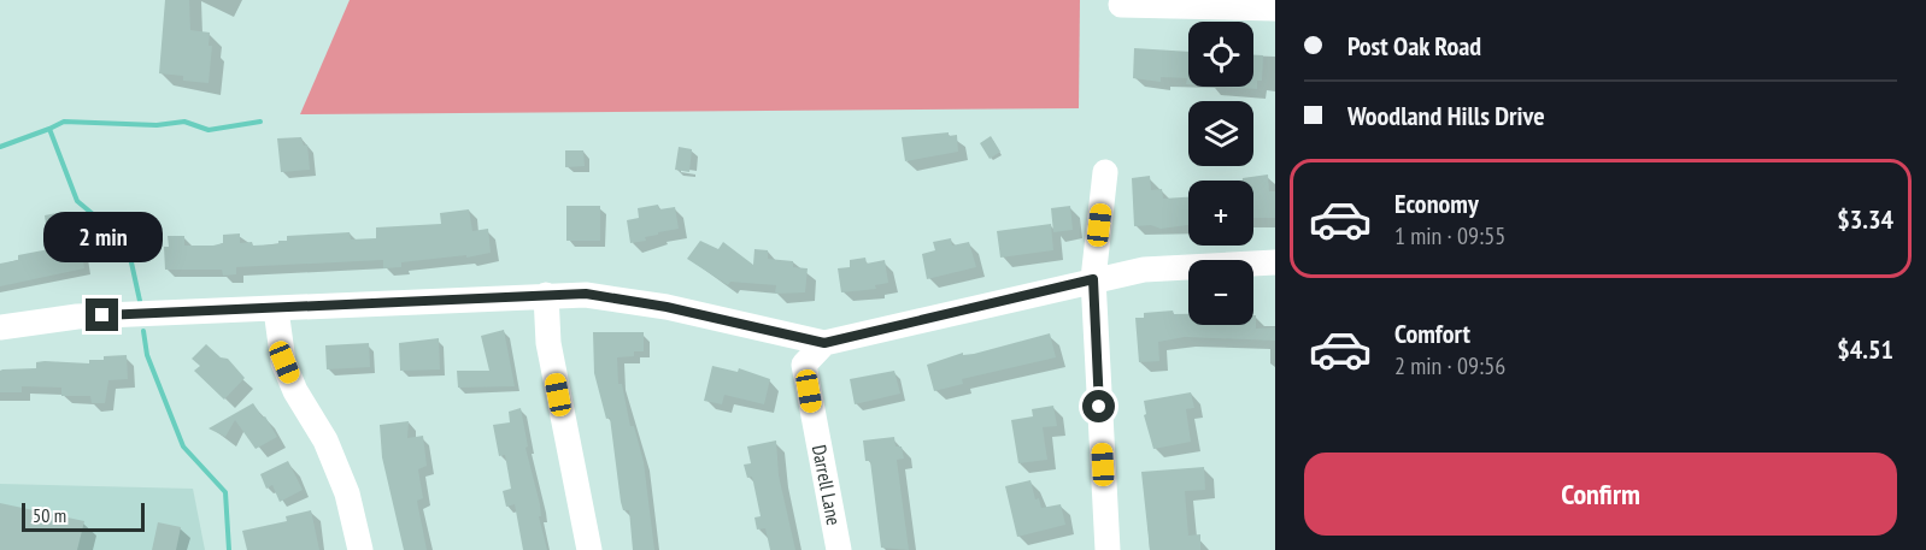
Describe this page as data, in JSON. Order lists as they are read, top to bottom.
{
  "streets": {
    "street": ["Darrell Lane"]
  },
  "scale_bar": "50 m",
  "page": {
    "banner": ["Post Oak Road", "Woodland Hills Drive"],
    "map_buttons": ["+", "−"],
    "list": [
      {
        "name": "Economy",
        "note": "1 min · 09:55",
        "value": "$3.34"
      },
      {
        "name": "Comfort",
        "note": "2 min · 09:56",
        "value": "$4.51"
      }
    ],
    "bubble": "2 min",
    "buttons": "Confirm",
    "scale": "50 m"
  }
}
